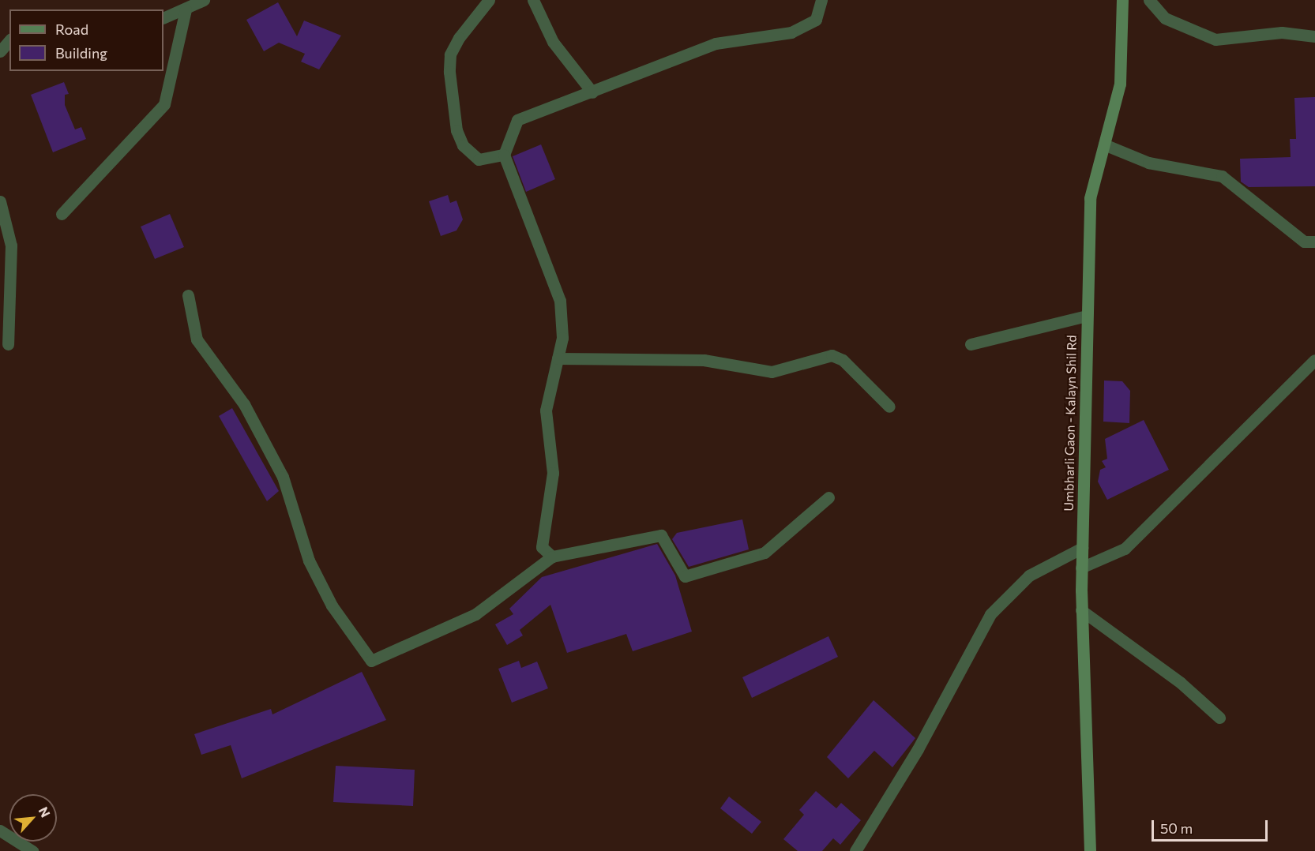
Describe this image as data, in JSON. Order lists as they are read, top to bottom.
{
  "streets": {
    "street": ["Umbharli Gaon - Kalayn Shil Rd"]
  },
  "legend": ["Road", "Building"],
  "scale_bar": "50 m",
  "north": "top right"
}
